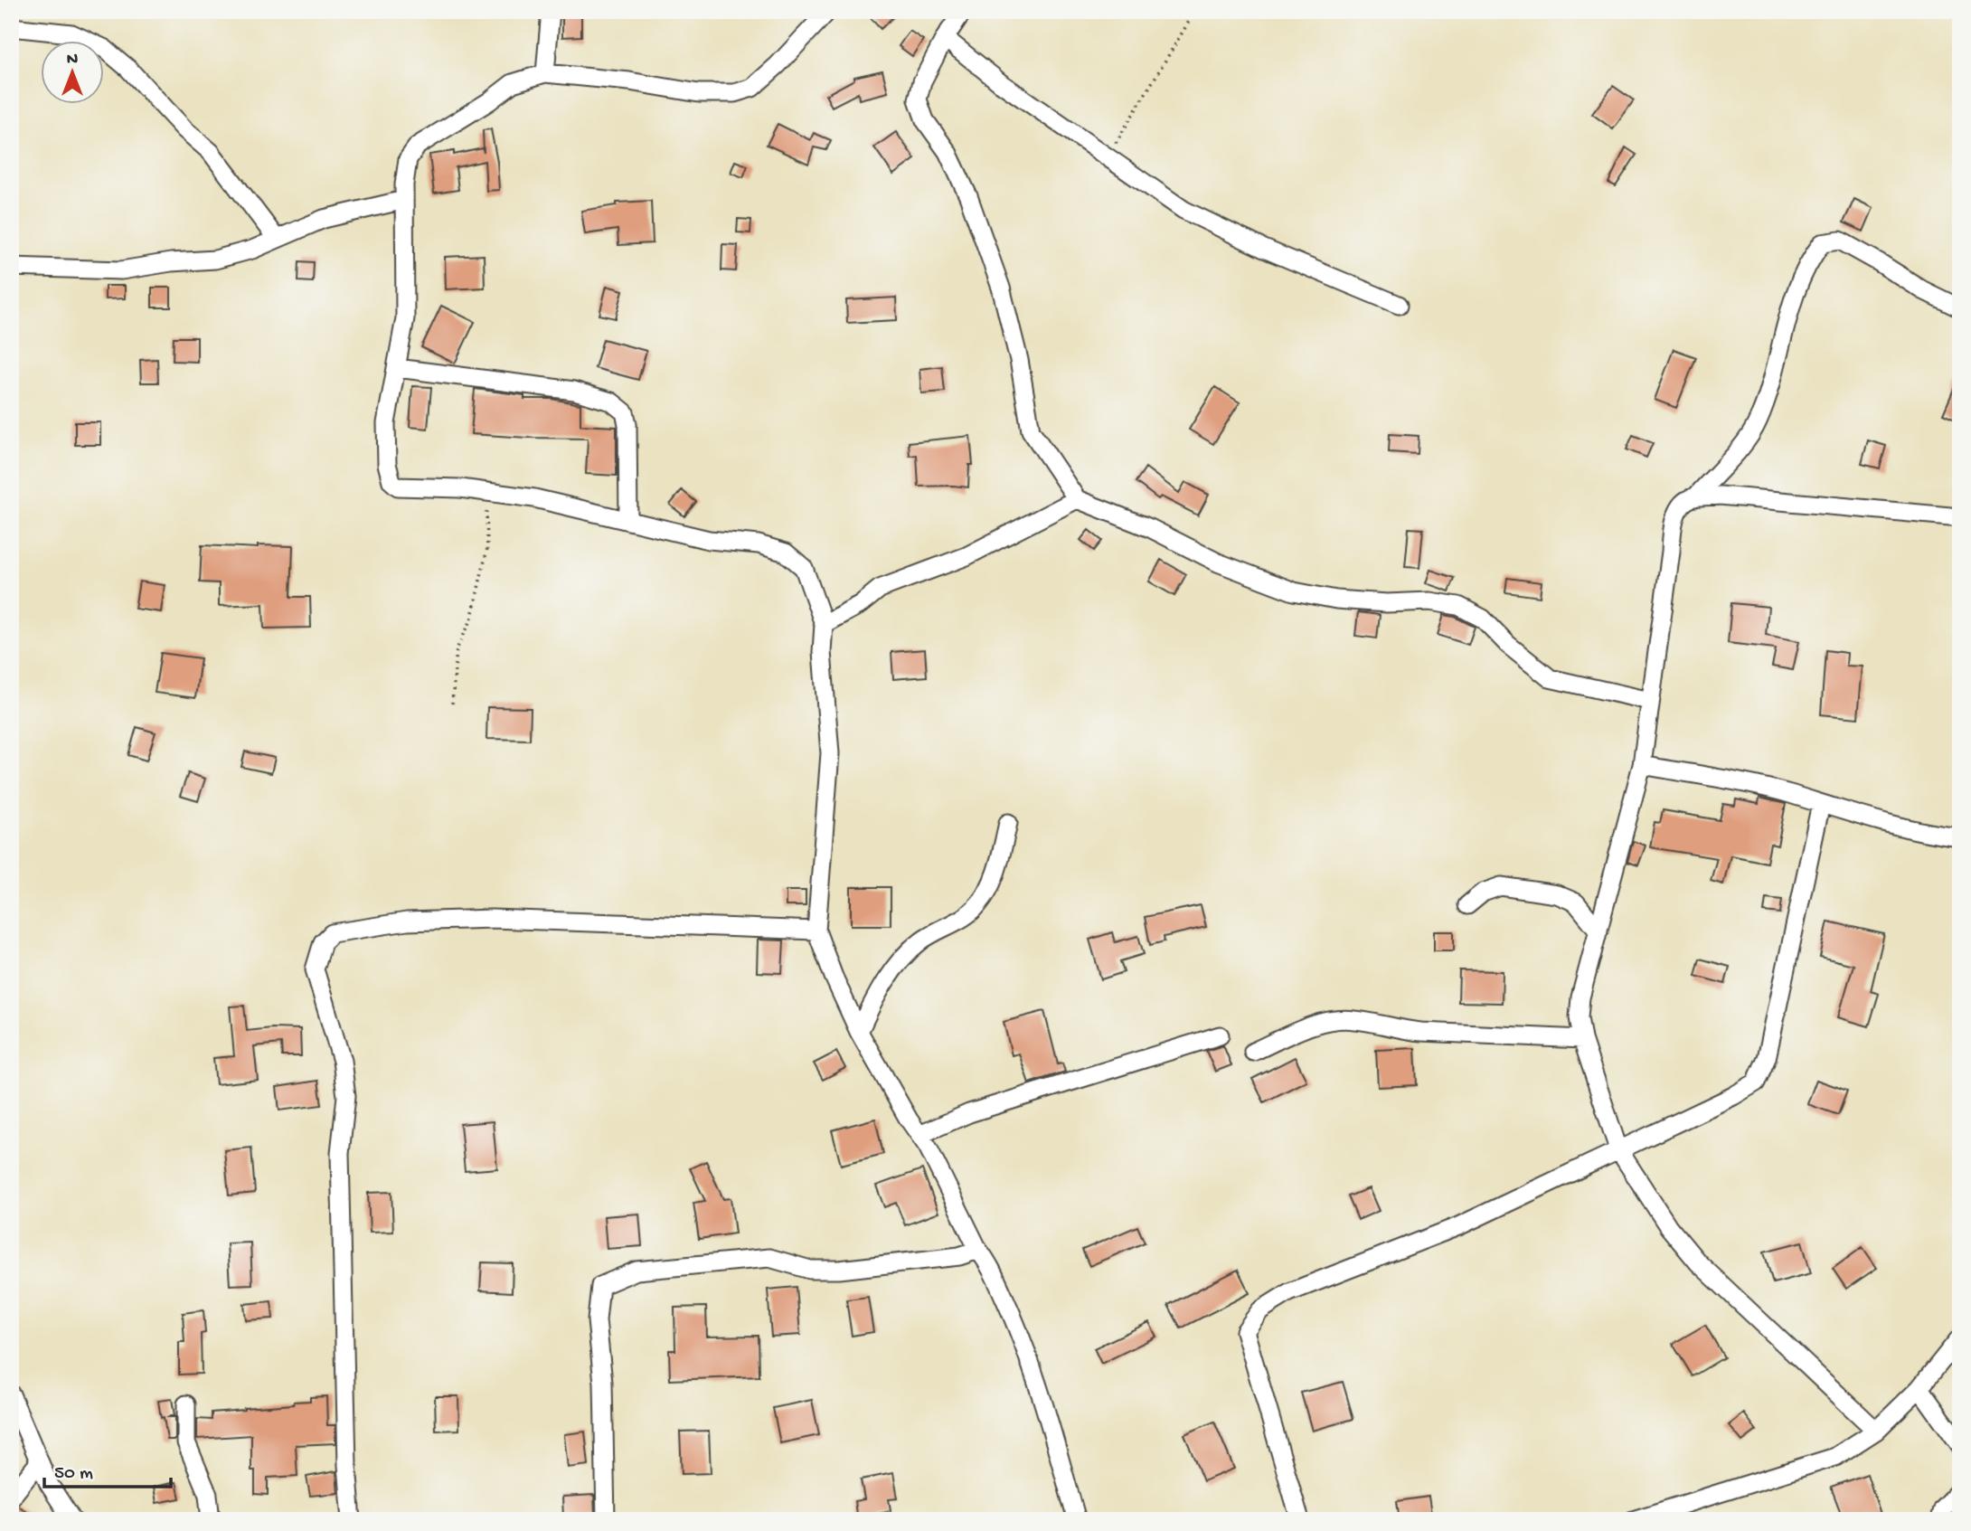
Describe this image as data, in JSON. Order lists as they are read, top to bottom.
{
  "scale_bar": "50 m",
  "north": "top"
}
